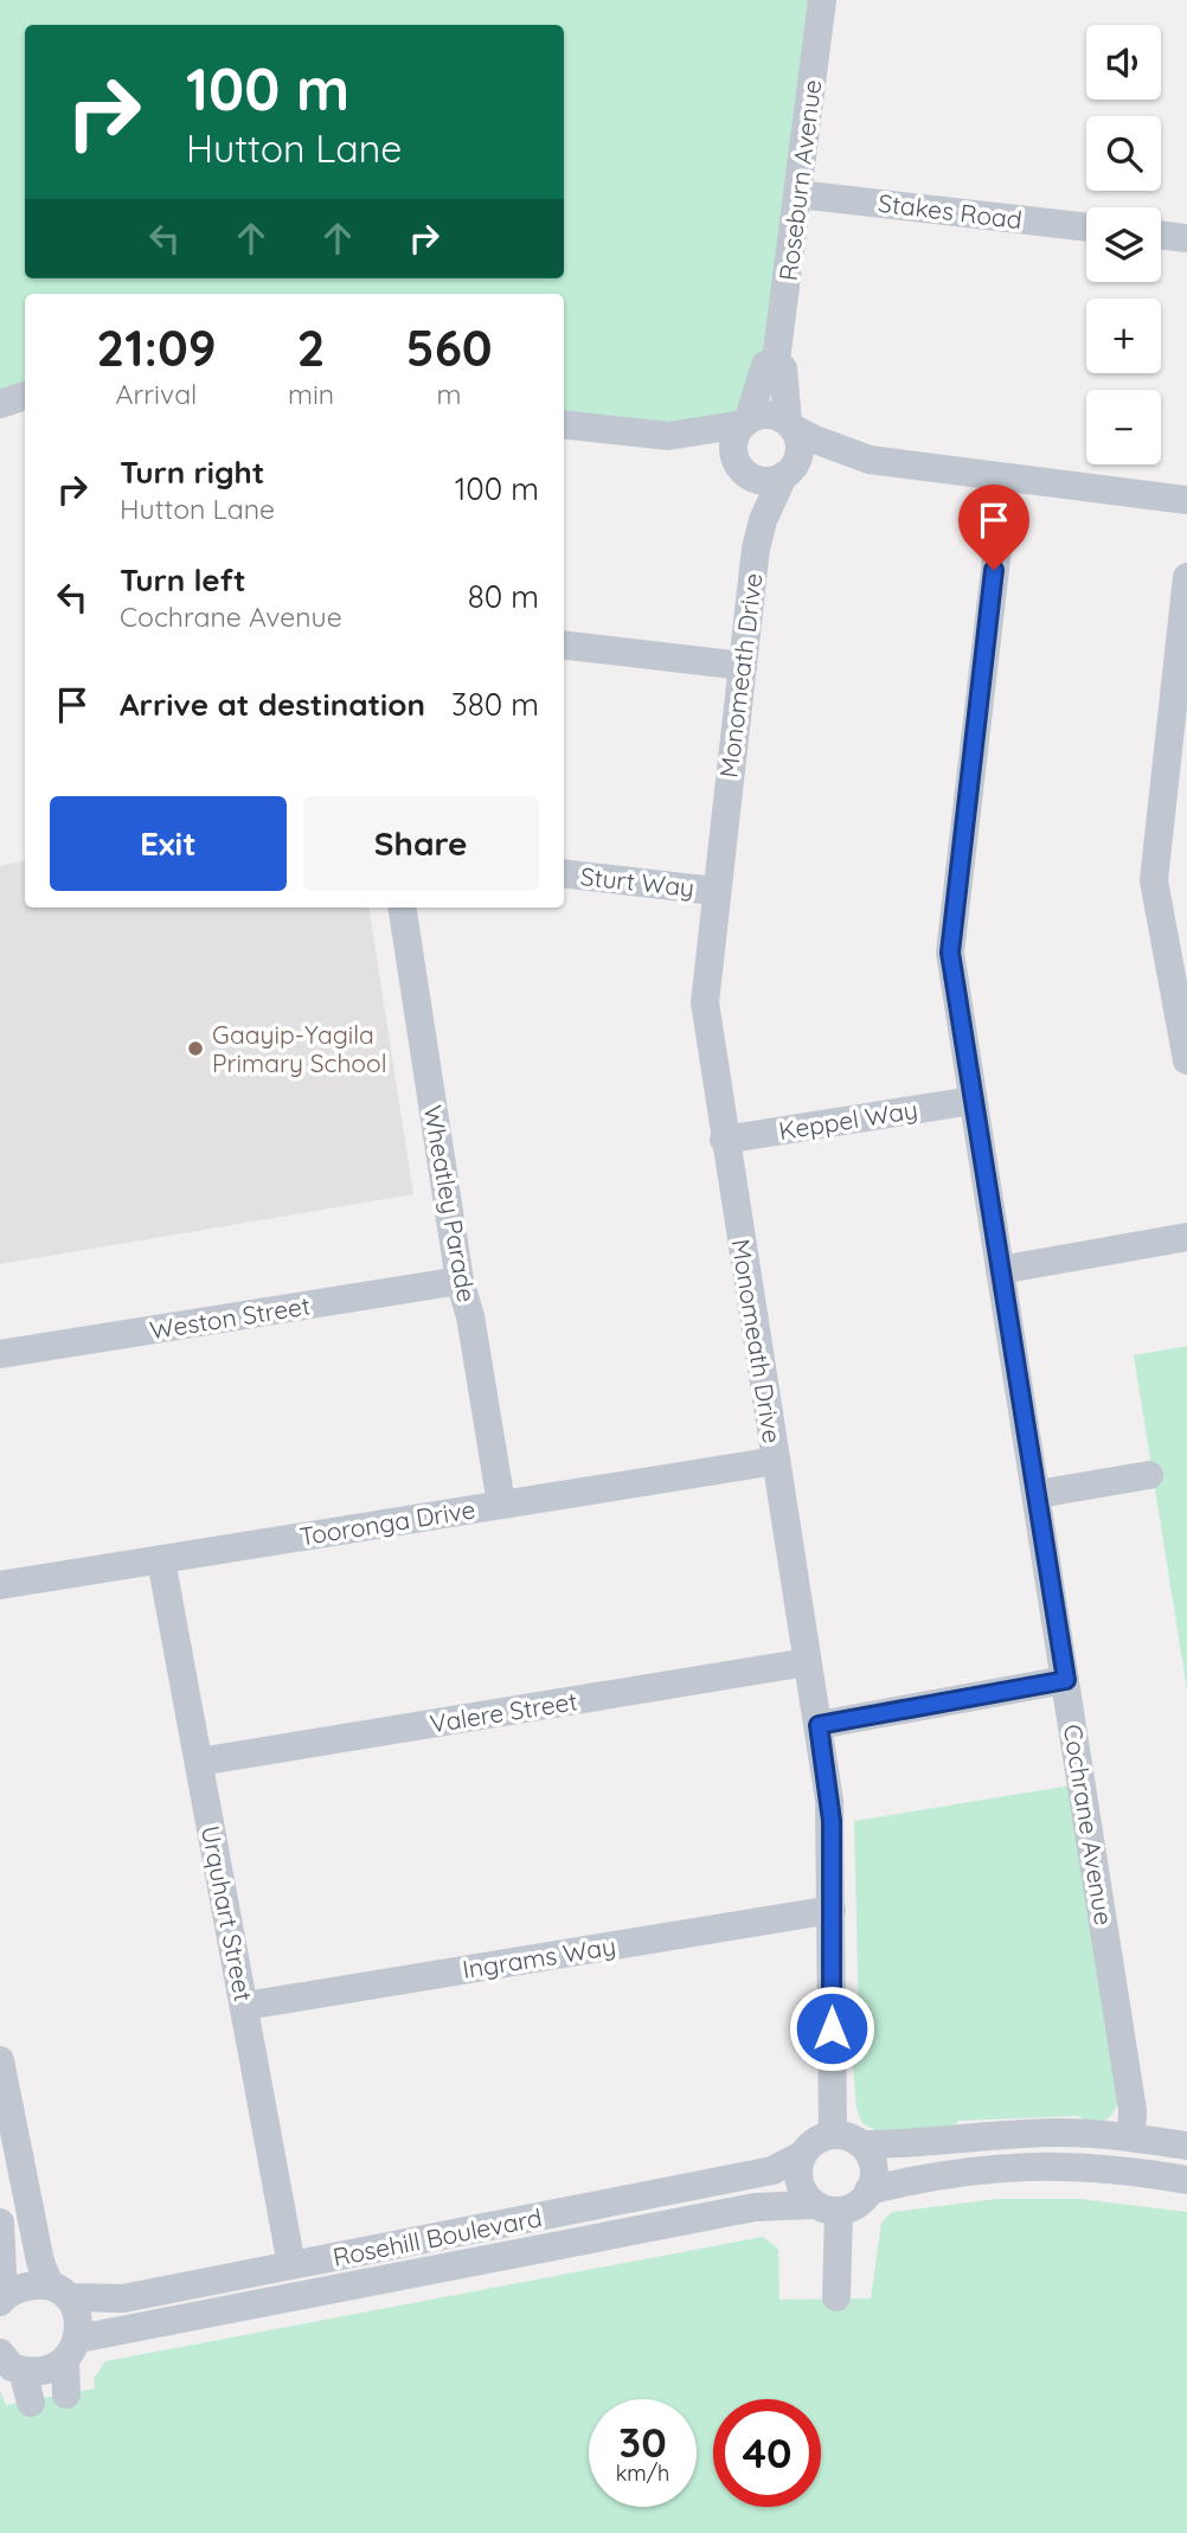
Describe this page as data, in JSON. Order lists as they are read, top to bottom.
{
  "streets": {
    "street": [
      "Roseburn Avenue",
      "Stakes Road",
      "Monomeath Drive",
      "Sturt Way",
      "Keppel Way",
      "Wheatley Parade",
      "Weston Street",
      "Tooronga Drive",
      "Valere Street",
      "Cochrane Avenue",
      "Urquhart Street",
      "Ingrams Way",
      "Rosehill Boulevard"
    ]
  },
  "crossings": [
    ["Roseburn Avenue", "Stakes Road"],
    ["Roseburn Avenue", "Monomeath Drive"],
    ["Monomeath Drive", "Sturt Way"],
    ["Monomeath Drive", "Keppel Way"],
    ["Monomeath Drive", "Tooronga Drive"],
    ["Monomeath Drive", "Valere Street"],
    ["Monomeath Drive", "Ingrams Way"],
    ["Monomeath Drive", "Rosehill Boulevard"],
    ["Keppel Way", "Cochrane Avenue"],
    ["Wheatley Parade", "Weston Street"],
    ["Wheatley Parade", "Tooronga Drive"],
    ["Tooronga Drive", "Urquhart Street"],
    ["Valere Street", "Urquhart Street"],
    ["Urquhart Street", "Ingrams Way"],
    ["Urquhart Street", "Rosehill Boulevard"]
  ],
  "places": ["Gaayip-Yagila Primary School"],
  "page": {
    "map_buttons": ["+", "−"],
    "turn": ["100 m", "Hutton Lane"],
    "eta": [
      "21:09",
      "Arrival",
      "2",
      "min",
      "560",
      "m"
    ],
    "list": [
      {
        "name": "Turn right",
        "note": "Hutton Lane",
        "value": "100 m"
      },
      {
        "name": "Turn left",
        "note": "Cochrane Avenue",
        "value": "80 m"
      },
      {
        "name": "Arrive at destination",
        "value": "380 m"
      }
    ],
    "buttons": ["Exit", "Share"],
    "speed": "30 km/h",
    "limit": "40"
  }
}
